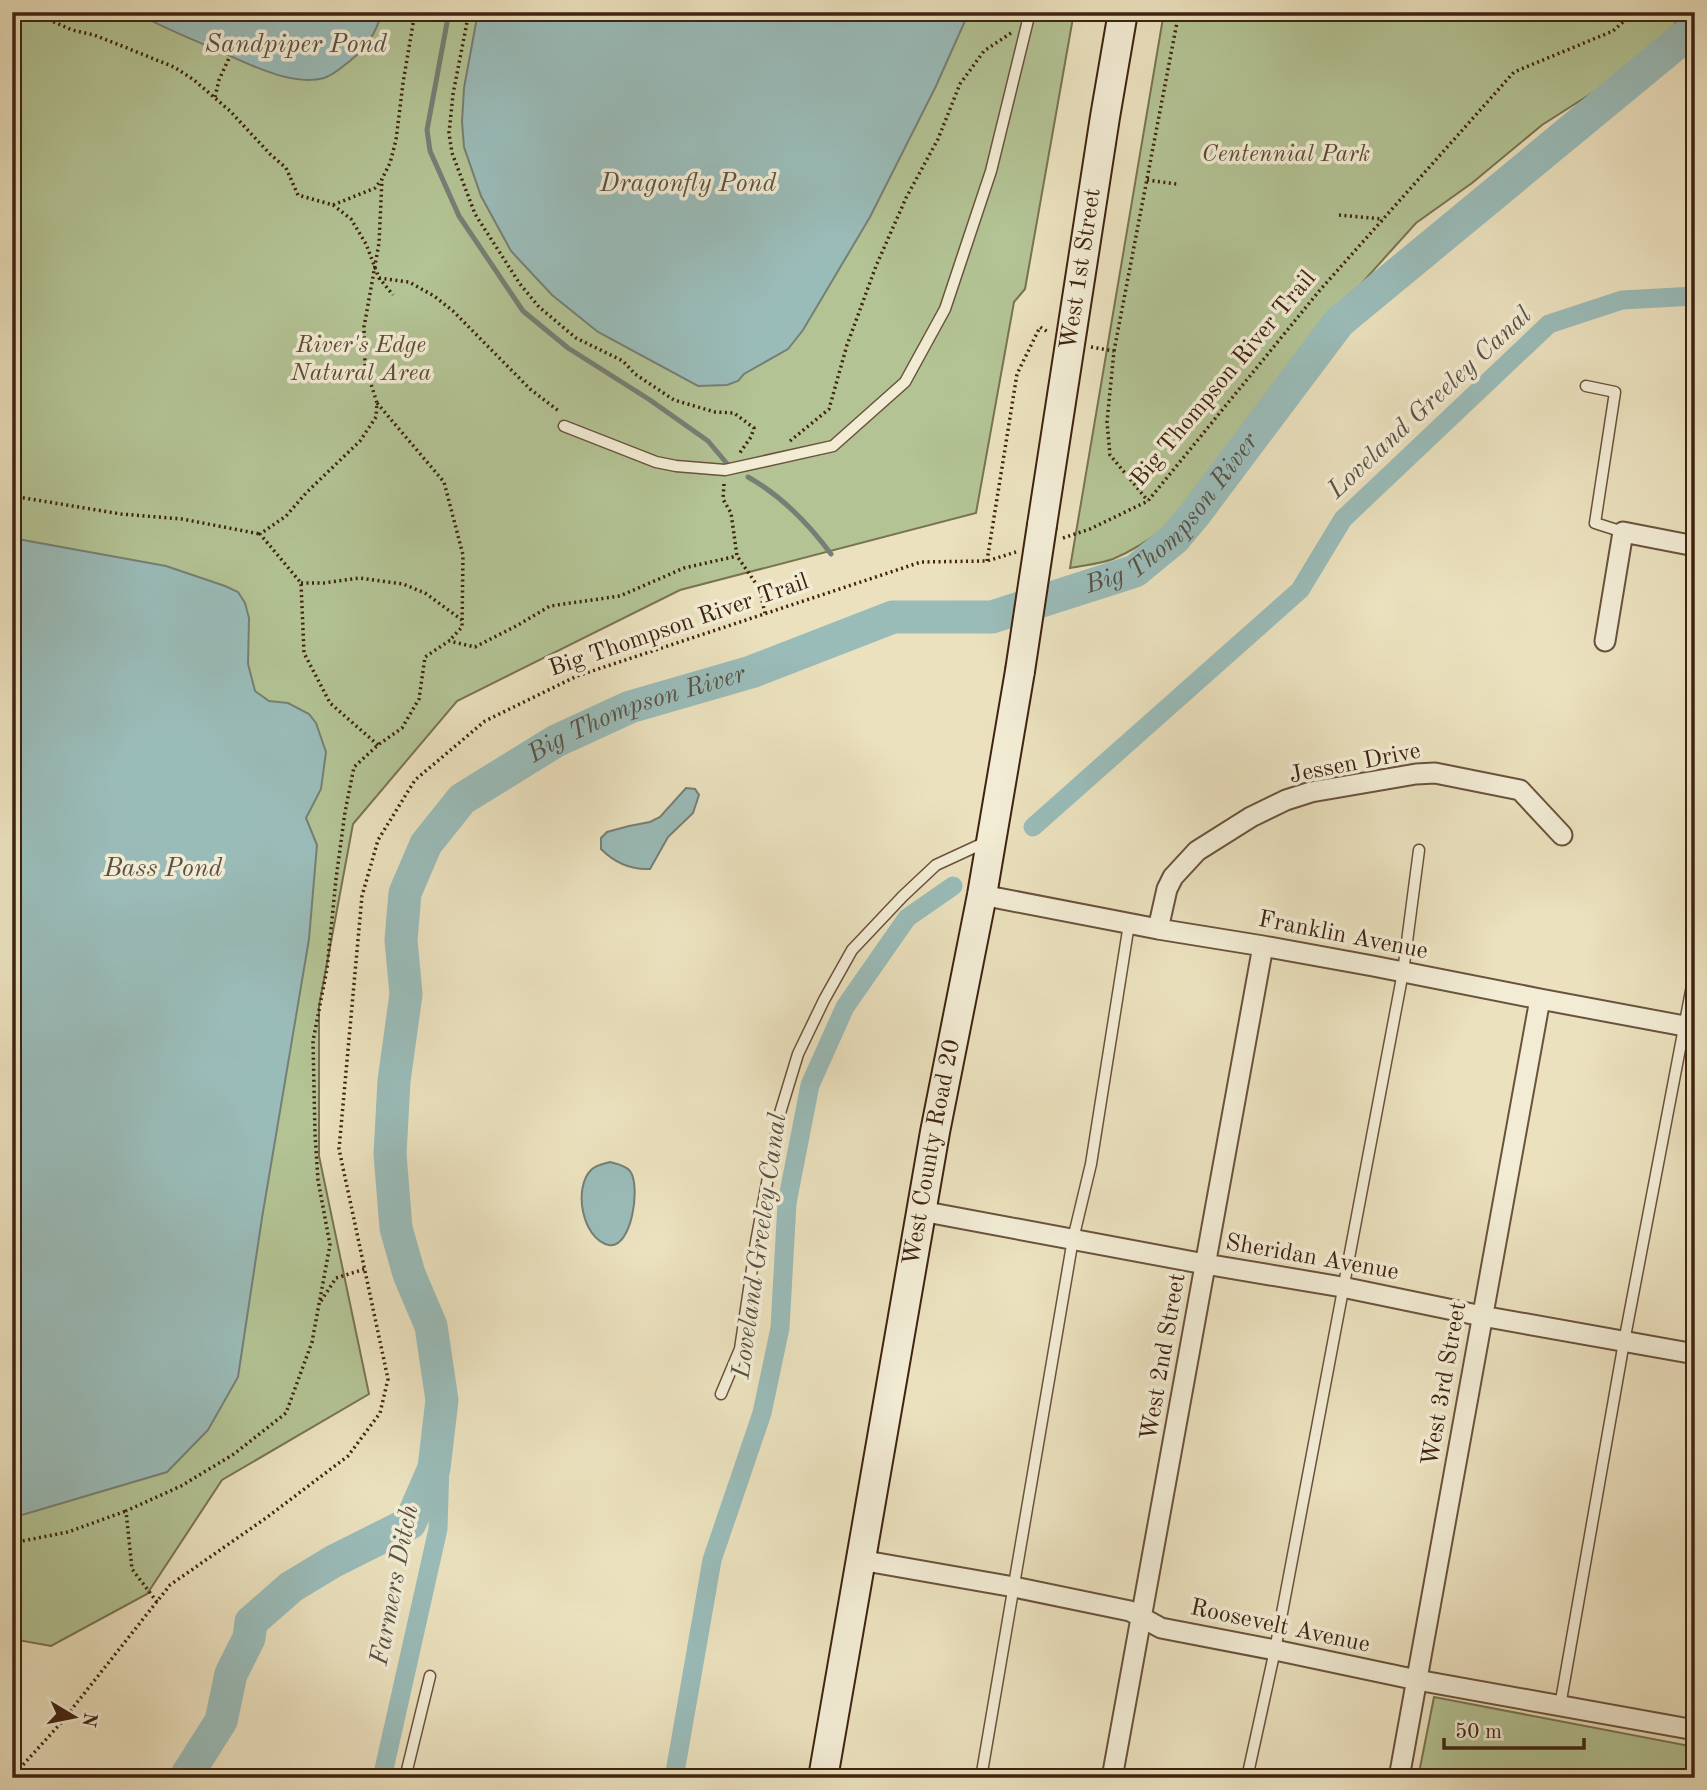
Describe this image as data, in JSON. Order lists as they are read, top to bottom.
{
  "streets": {
    "main road": ["West 1st Street", "West County Road 20"],
    "street": [
      "Jessen Drive",
      "Franklin Avenue",
      "Sheridan Avenue",
      "West 2nd Street",
      "West 3rd Street",
      "Roosevelt Avenue"
    ],
    "path": ["Big Thompson River Trail"]
  },
  "crossings": [
    ["West 1st Street", "Big Thompson River Trail"],
    ["West 1st Street", "West County Road 20"],
    ["Big Thompson River Trail", "West County Road 20"],
    ["Jessen Drive", "Franklin Avenue"],
    ["Franklin Avenue", "West County Road 20"],
    ["Franklin Avenue", "West 2nd Street"],
    ["Franklin Avenue", "West 3rd Street"],
    ["West County Road 20", "Sheridan Avenue"],
    ["West County Road 20", "Roosevelt Avenue"],
    ["Sheridan Avenue", "West 2nd Street"],
    ["Sheridan Avenue", "West 3rd Street"],
    ["West 2nd Street", "Roosevelt Avenue"],
    ["West 3rd Street", "Roosevelt Avenue"]
  ],
  "water": [
    "Sandpiper Pond",
    "Dragonfly Pond",
    "Loveland Greeley Canal",
    "Big Thompson River",
    "Bass Pond",
    "Farmers Ditch"
  ],
  "parks": ["Centennial Park", "River's Edge Natural Area"],
  "scale_bar": "50 m",
  "north": "right"
}
